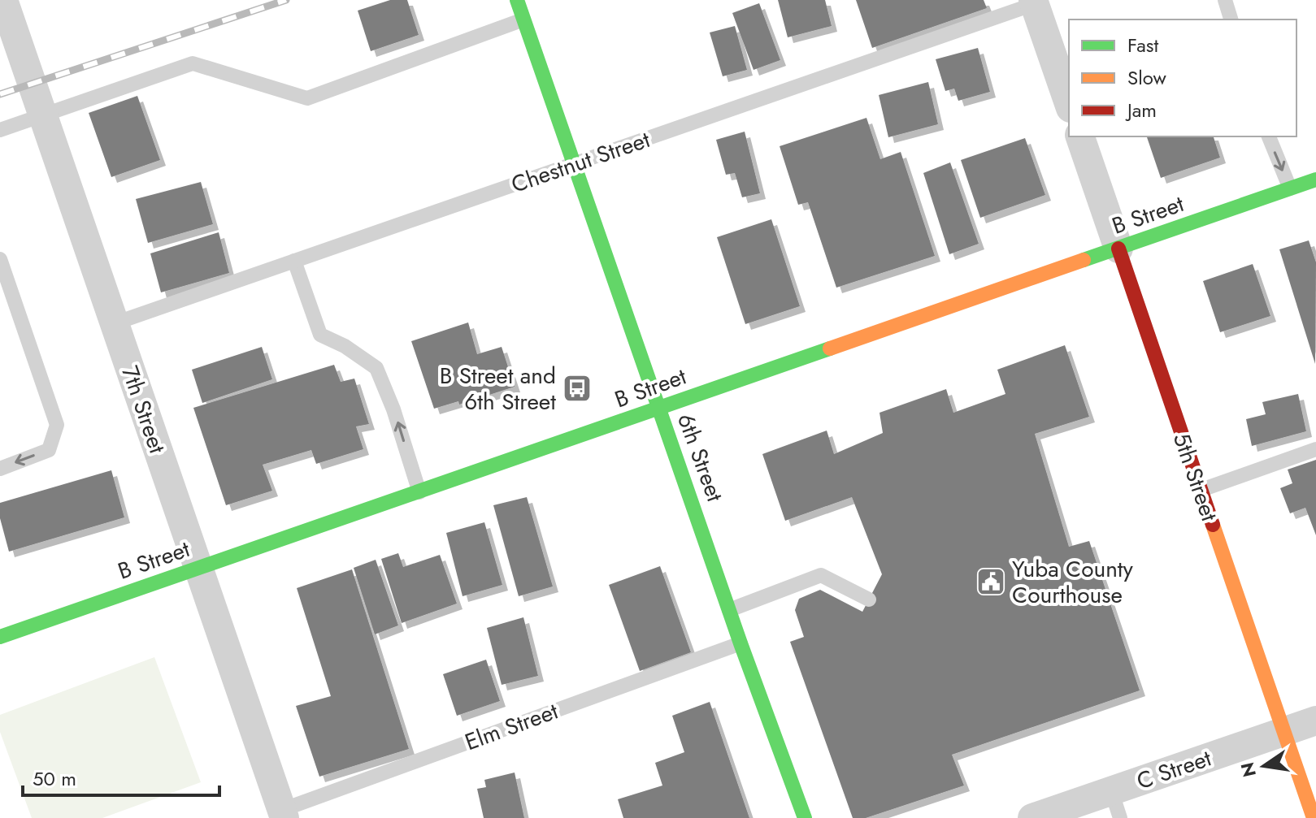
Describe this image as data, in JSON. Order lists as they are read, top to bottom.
{
  "streets": {
    "main road": ["B Street", "6th Street", "5th Street"],
    "street": ["7th Street", "C Street"],
    "lane": ["Chestnut Street", "Elm Street"]
  },
  "crossings": [
    ["Chestnut Street", "7th Street"],
    ["Chestnut Street", "6th Street"],
    ["B Street", "7th Street"],
    ["B Street", "6th Street"],
    ["B Street", "5th Street"],
    ["7th Street", "Elm Street"],
    ["6th Street", "Elm Street"],
    ["5th Street", "C Street"]
  ],
  "places": {
    "bus stop": ["B Street and 6th Street"],
    "public building": ["Yuba County Courthouse"]
  },
  "legend": ["Fast", "Slow", "Jam"],
  "scale_bar": "50 m",
  "north": "left"
}
